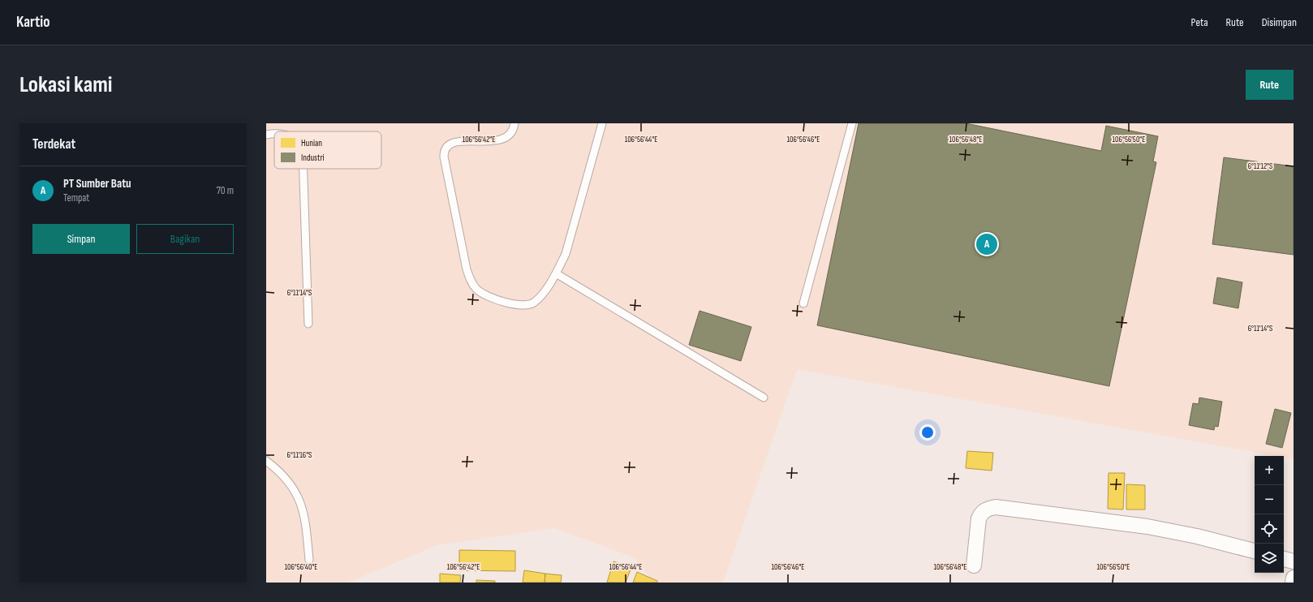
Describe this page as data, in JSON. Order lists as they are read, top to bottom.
{
  "legend": ["Hunian", "Industri"],
  "page": {
    "header": "Kartio",
    "nav": ["Peta", "Rute", "Disimpan"],
    "buttons": [
      "Rute",
      ["Simpan", "Bagikan"]
    ],
    "title": "Lokasi kami",
    "heading": "Terdekat",
    "list": [
      {
        "mark": "A",
        "name": "PT Sumber Batu",
        "note": "Tempat",
        "value": "70 m"
      }
    ],
    "pins": "A",
    "map_buttons": ["+", "−"]
  },
  "coordinates": [
    "106°56'42\"E",
    "106°56'44\"E",
    "106°56'46\"E",
    "106°56'48\"E",
    "106°56'50\"E",
    "6°11'12\"S",
    "6°11'14\"S",
    "6°11'16\"S",
    "106°56'40\"E"
  ]
}
